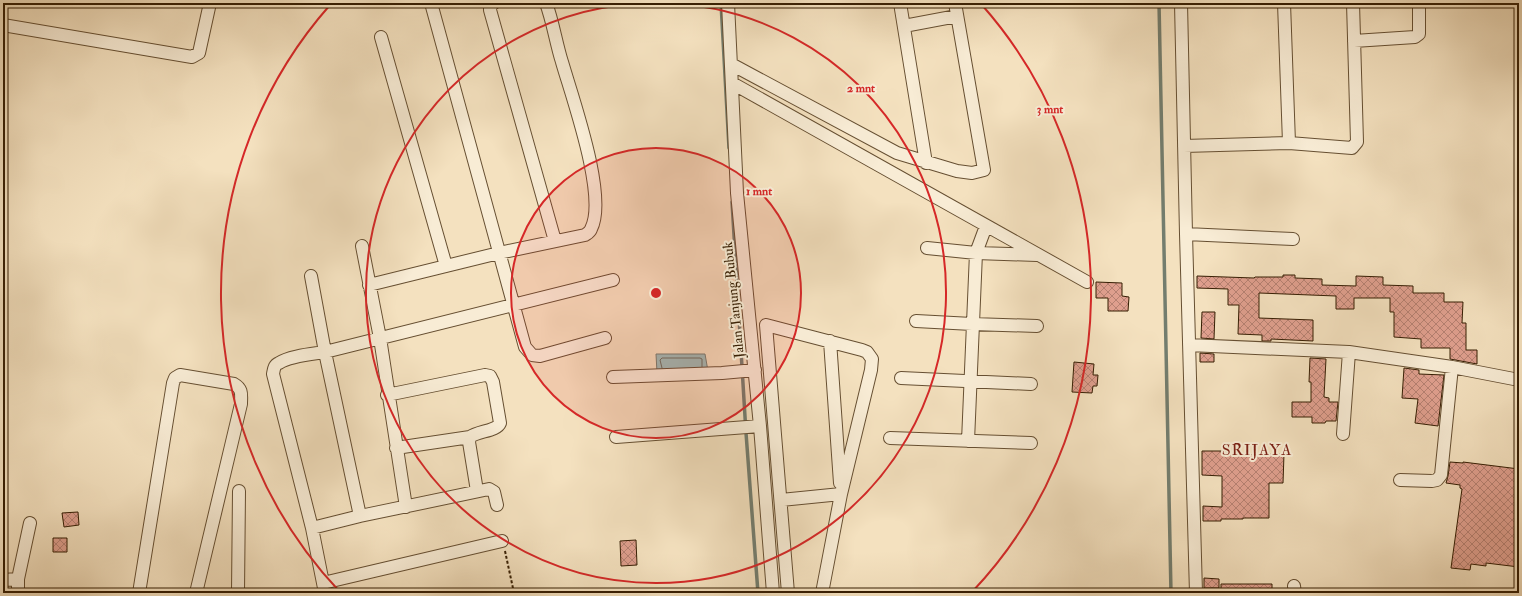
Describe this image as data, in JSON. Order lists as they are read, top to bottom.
{
  "streets": {
    "street": ["Jalan Tanjung Bubuk"]
  },
  "districts": ["SRIJAYA"],
  "rings": ["2 mnt", "3 mnt", "1 mnt"]
}
